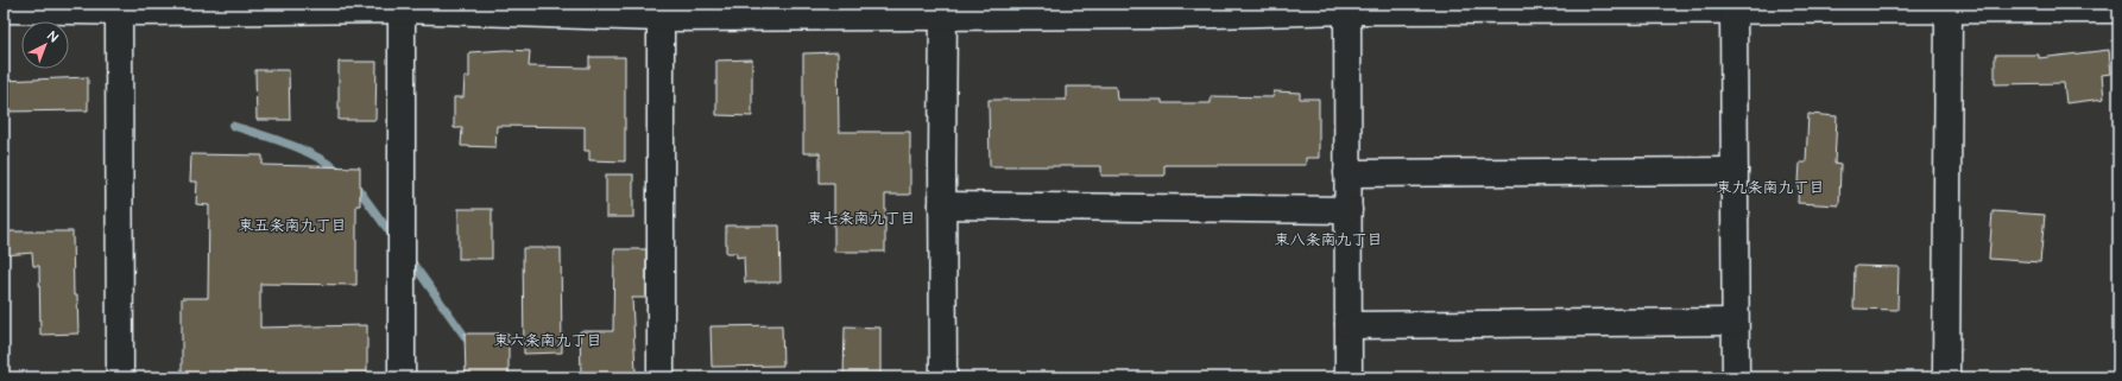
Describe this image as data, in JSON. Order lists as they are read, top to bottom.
{
  "districts": [
    "東九条南九丁目",
    "東七条南九丁目",
    "東五条南九丁目",
    "東八条南九丁目",
    "東六条南九丁目"
  ],
  "north": "top right"
}
